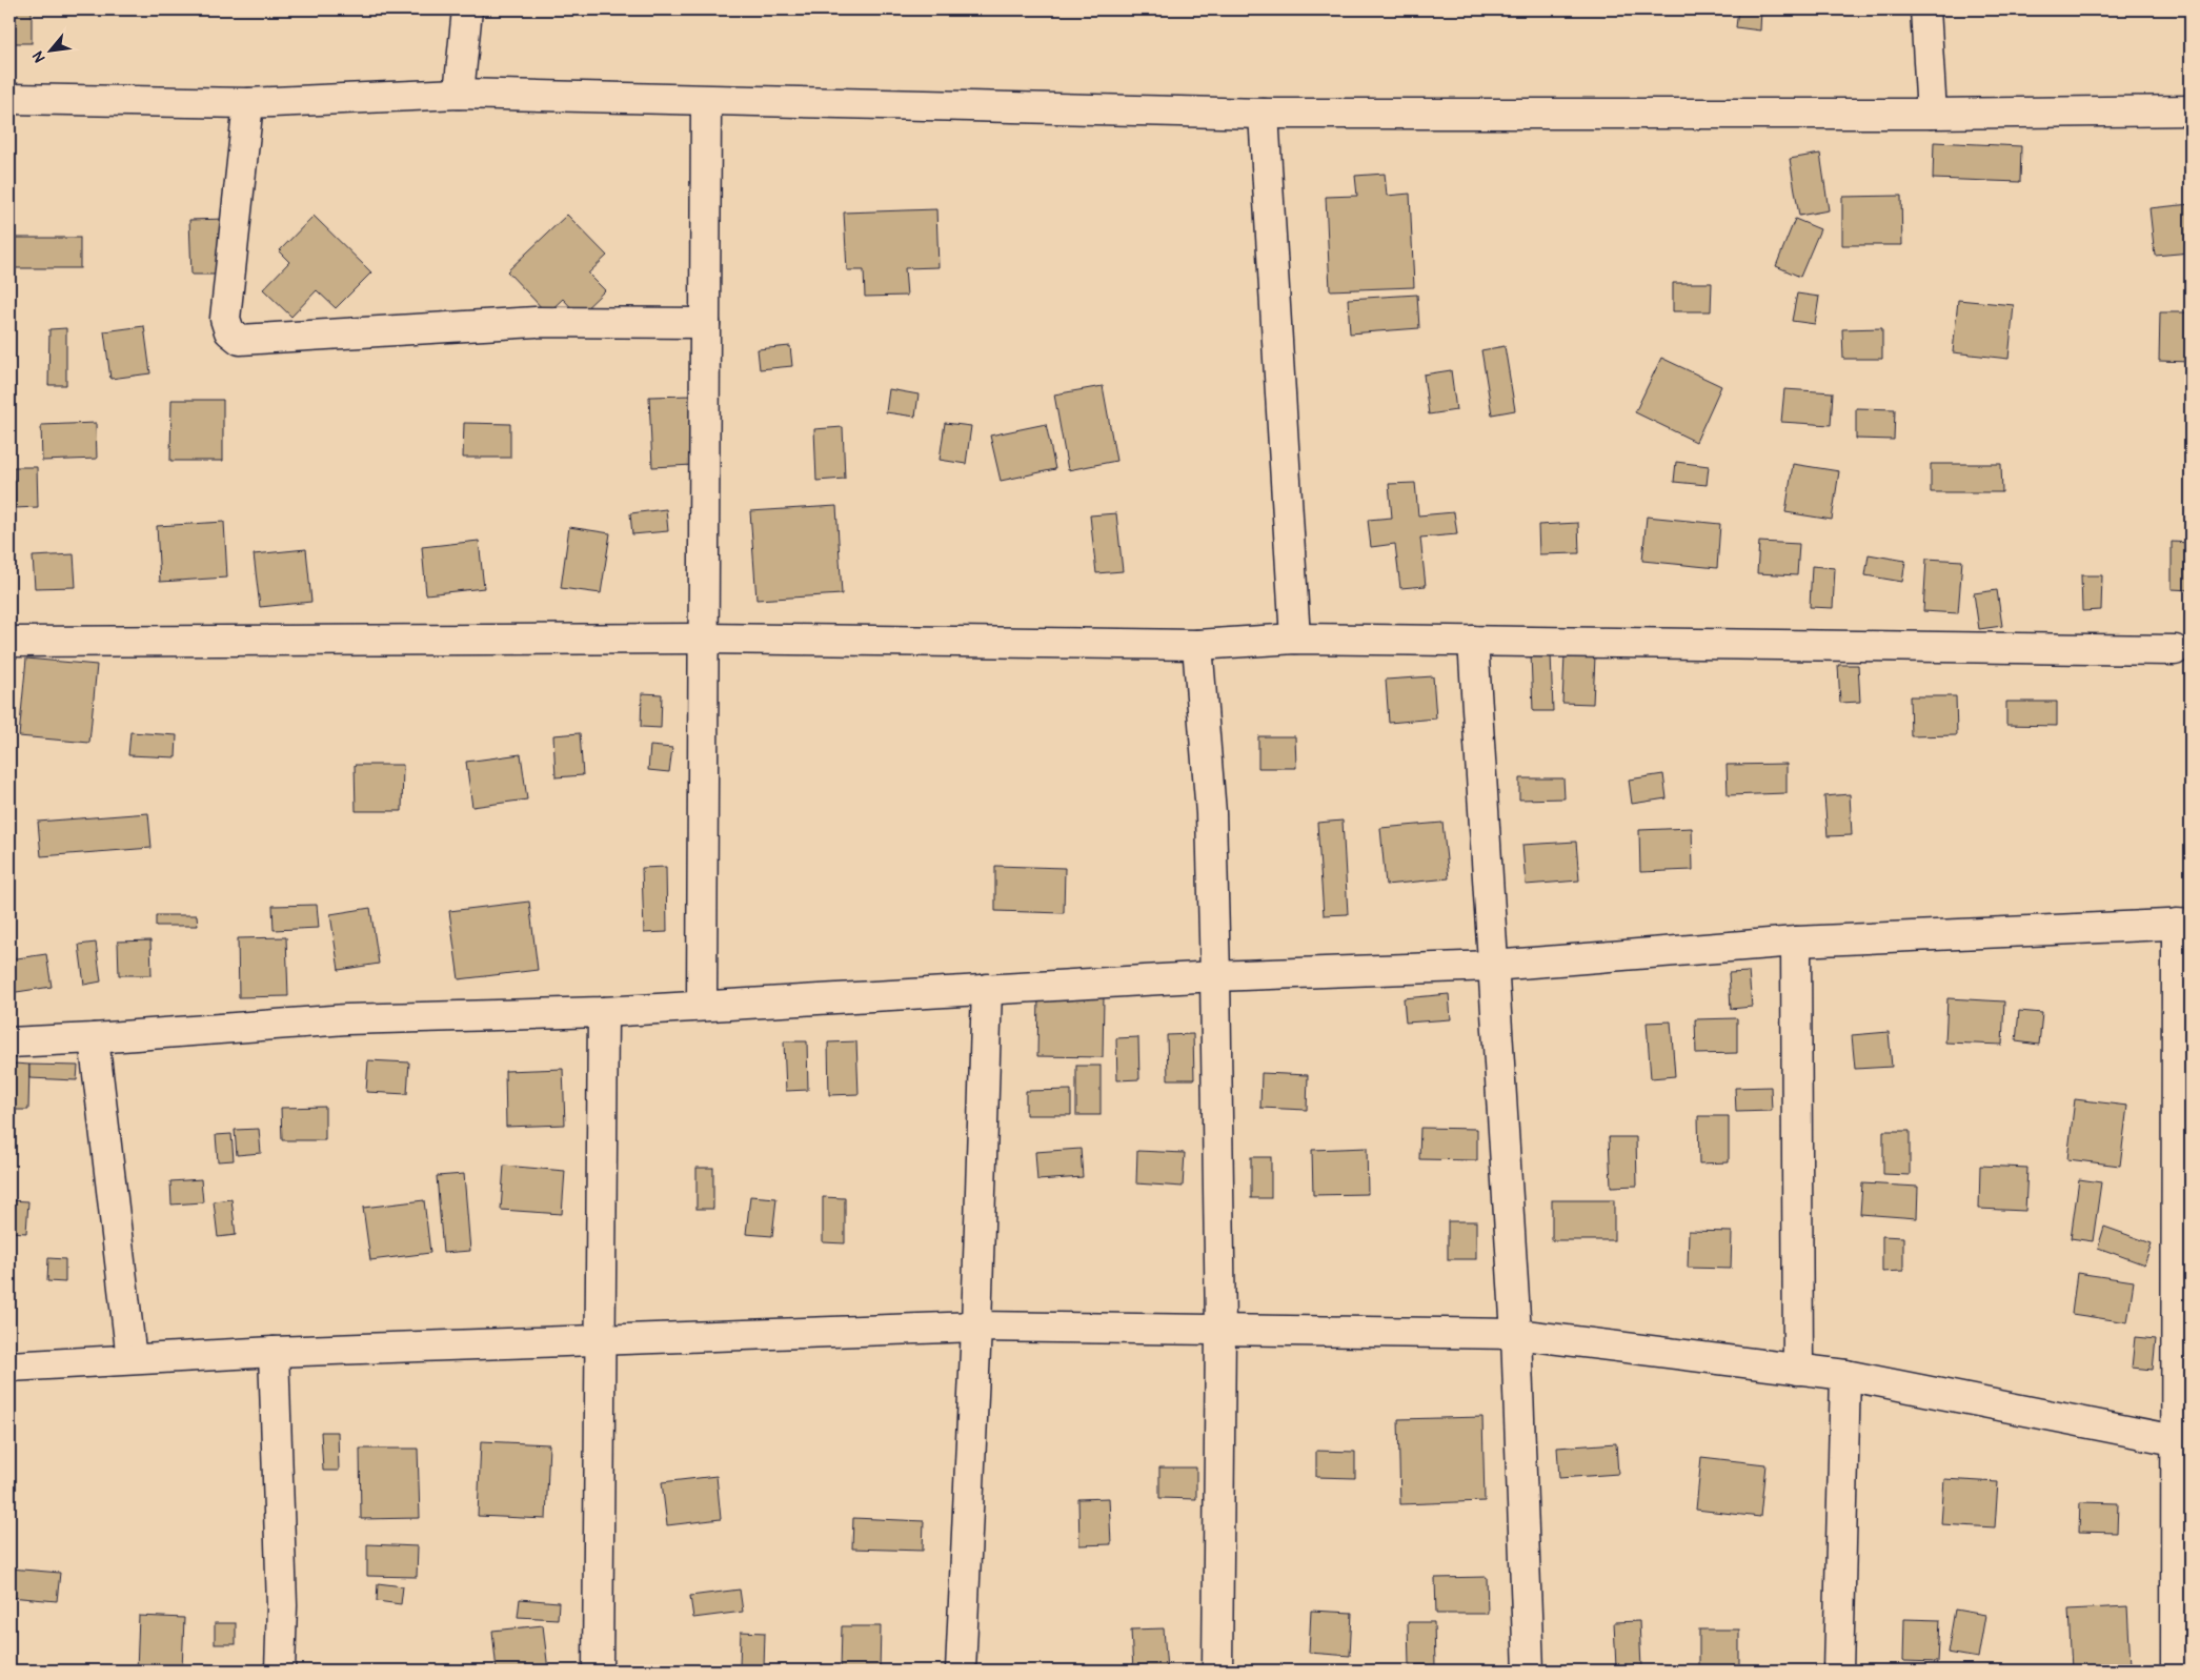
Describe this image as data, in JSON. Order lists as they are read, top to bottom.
{
  "north": "bottom left"
}
